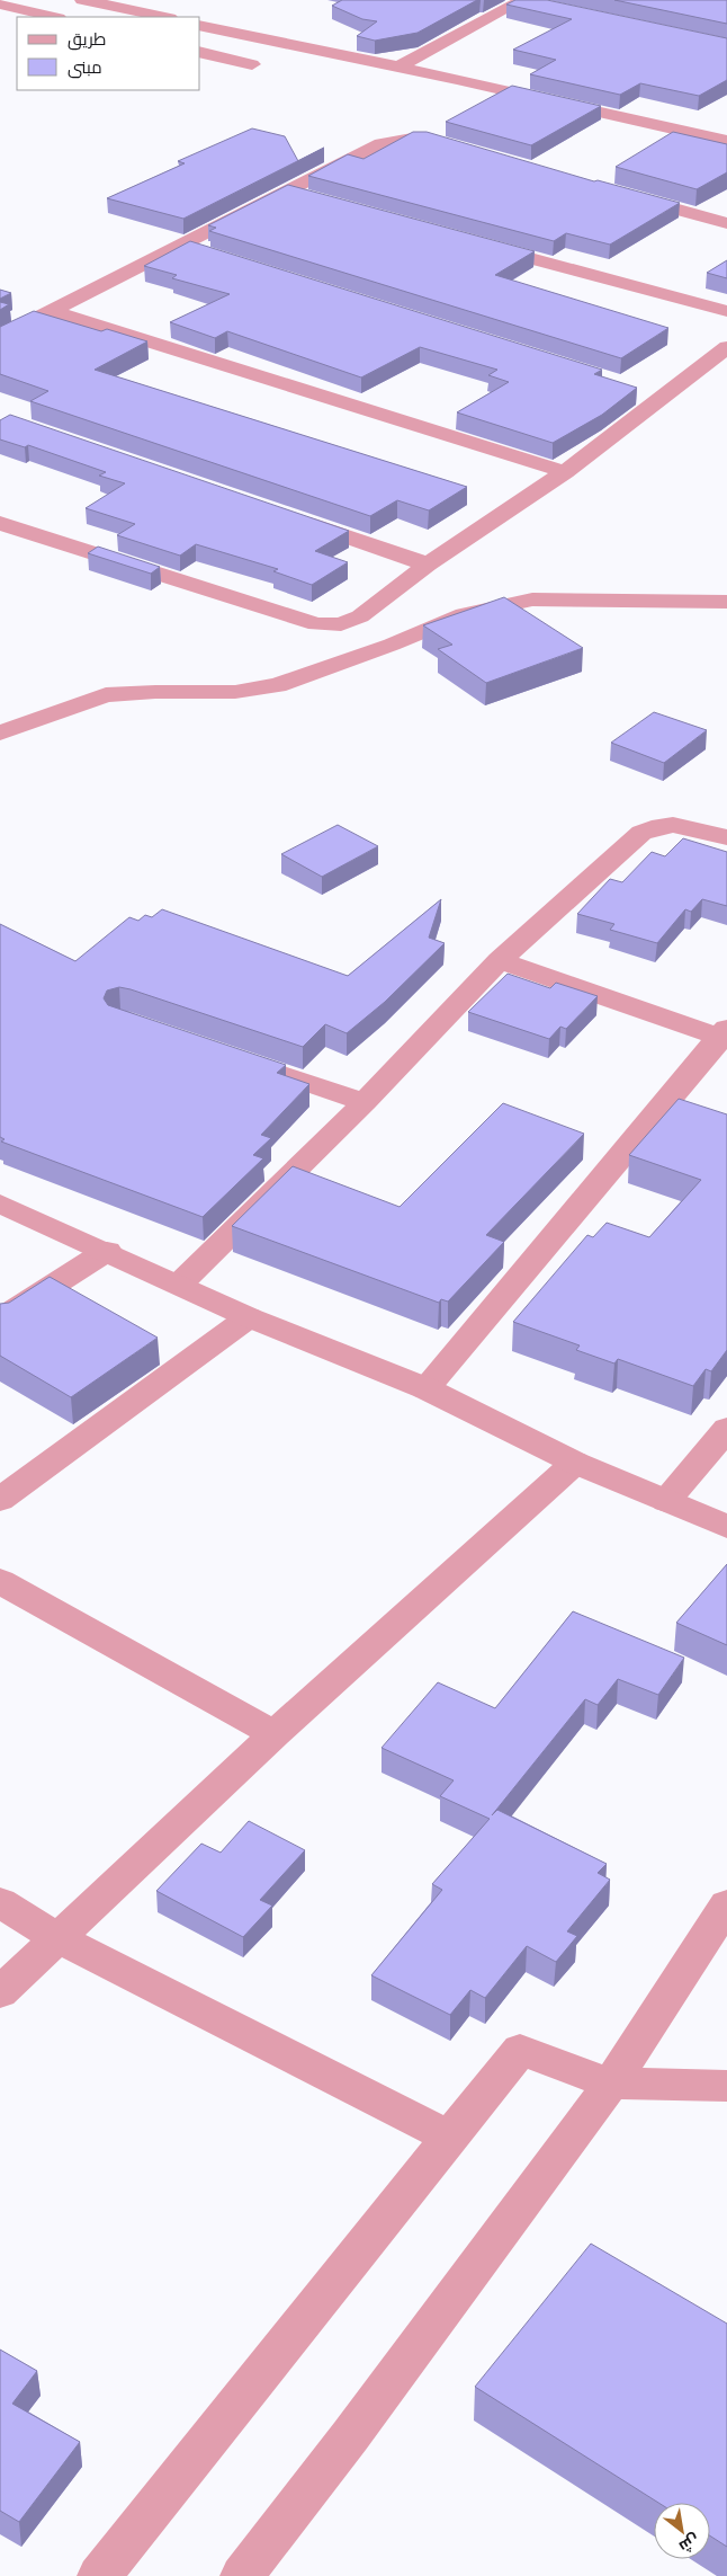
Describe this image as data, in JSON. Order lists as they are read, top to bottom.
{
  "legend": ["طريق", "مبنى"],
  "north": "bottom right"
}
